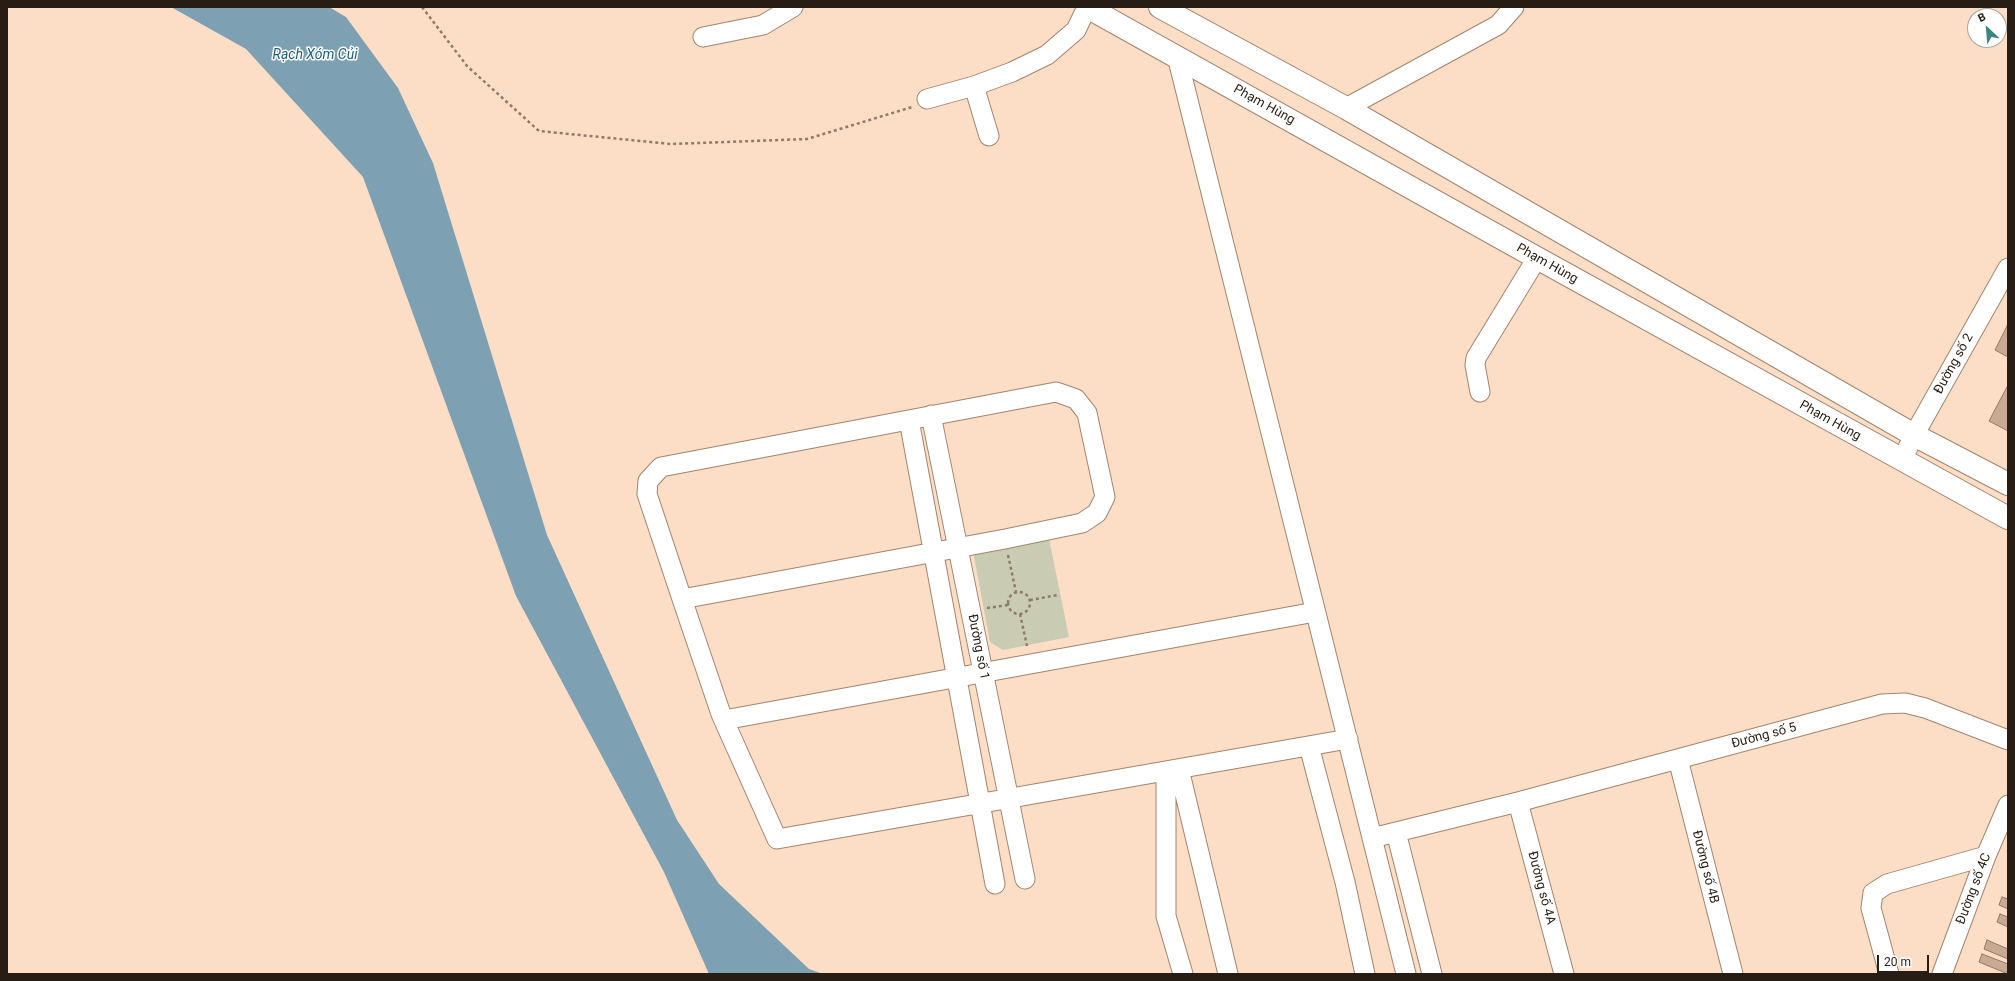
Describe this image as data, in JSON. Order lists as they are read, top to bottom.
{
  "streets": {
    "main road": ["Phạm Hùng"],
    "street": [
      "Đường số 2",
      "Đường số 1",
      "Đường số 5",
      "Đường số 4B",
      "Đường số 4A",
      "Đường số 4C"
    ]
  },
  "crossings": [
    ["Phạm Hùng", "Đường số 2"],
    ["Đường số 5", "Đường số 4B"],
    ["Đường số 5", "Đường số 4A"]
  ],
  "water": ["Rạch Xóm Củi"],
  "scale_bar": "20 m",
  "north": "top left"
}
